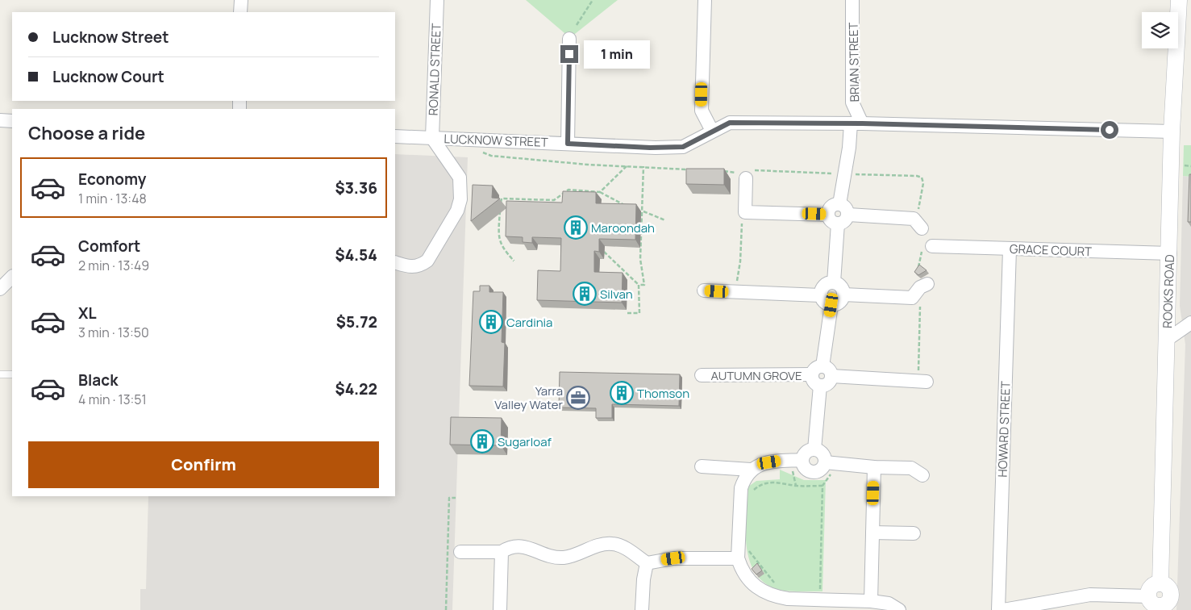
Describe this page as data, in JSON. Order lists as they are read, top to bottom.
{
  "streets": {
    "street": [
      "BRIAN STREET",
      "RONALD STREET",
      "LUCKNOW STREET",
      "GRACE COURT",
      "ROOKS ROAD",
      "AUTUMN GROVE",
      "HOWARD STREET"
    ]
  },
  "crossings": [
    ["BRIAN STREET", "LUCKNOW STREET"],
    ["RONALD STREET", "LUCKNOW STREET"],
    ["LUCKNOW STREET", "ROOKS ROAD"],
    ["GRACE COURT", "ROOKS ROAD"],
    ["GRACE COURT", "HOWARD STREET"]
  ],
  "places": {
    "building": [
      "Maroondah",
      "Silvan",
      "Cardinia",
      "Thomson",
      "Sugarloaf"
    ],
    "office": ["Yarra Valley Water"]
  },
  "page": {
    "banner": ["Lucknow Street", "Lucknow Court"],
    "bubble": "1 min",
    "heading": "Choose a ride",
    "list": [
      {
        "name": "Economy",
        "note": "1 min · 13:48",
        "value": "$3.36"
      },
      {
        "name": "Comfort",
        "note": "2 min · 13:49",
        "value": "$4.54"
      },
      {
        "name": "XL",
        "note": "3 min · 13:50",
        "value": "$5.72"
      },
      {
        "name": "Black",
        "note": "4 min · 13:51",
        "value": "$4.22"
      }
    ],
    "buttons": "Confirm"
  }
}
